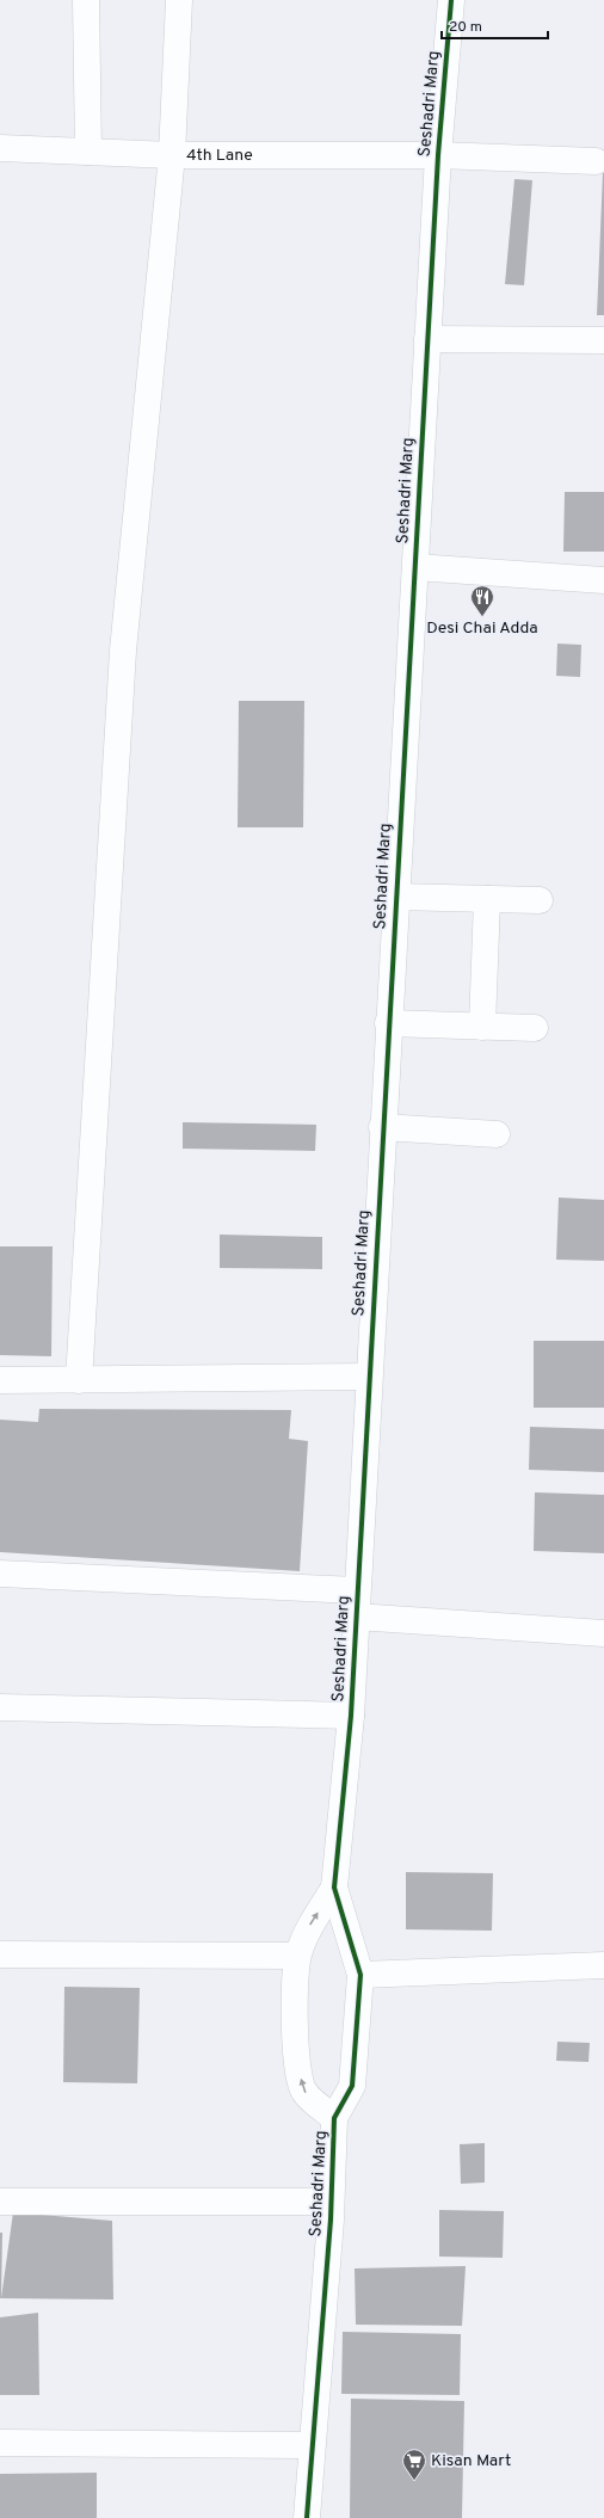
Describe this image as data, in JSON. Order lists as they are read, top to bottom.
{
  "streets": {
    "street": ["Seshadri Marg", "4th Lane"]
  },
  "crossings": [
    ["Seshadri Marg", "4th Lane"]
  ],
  "places": {
    "restaurant": ["Desi Chai Adda"],
    "supermarket": ["Kisan Mart"]
  },
  "scale_bar": "20 m"
}
